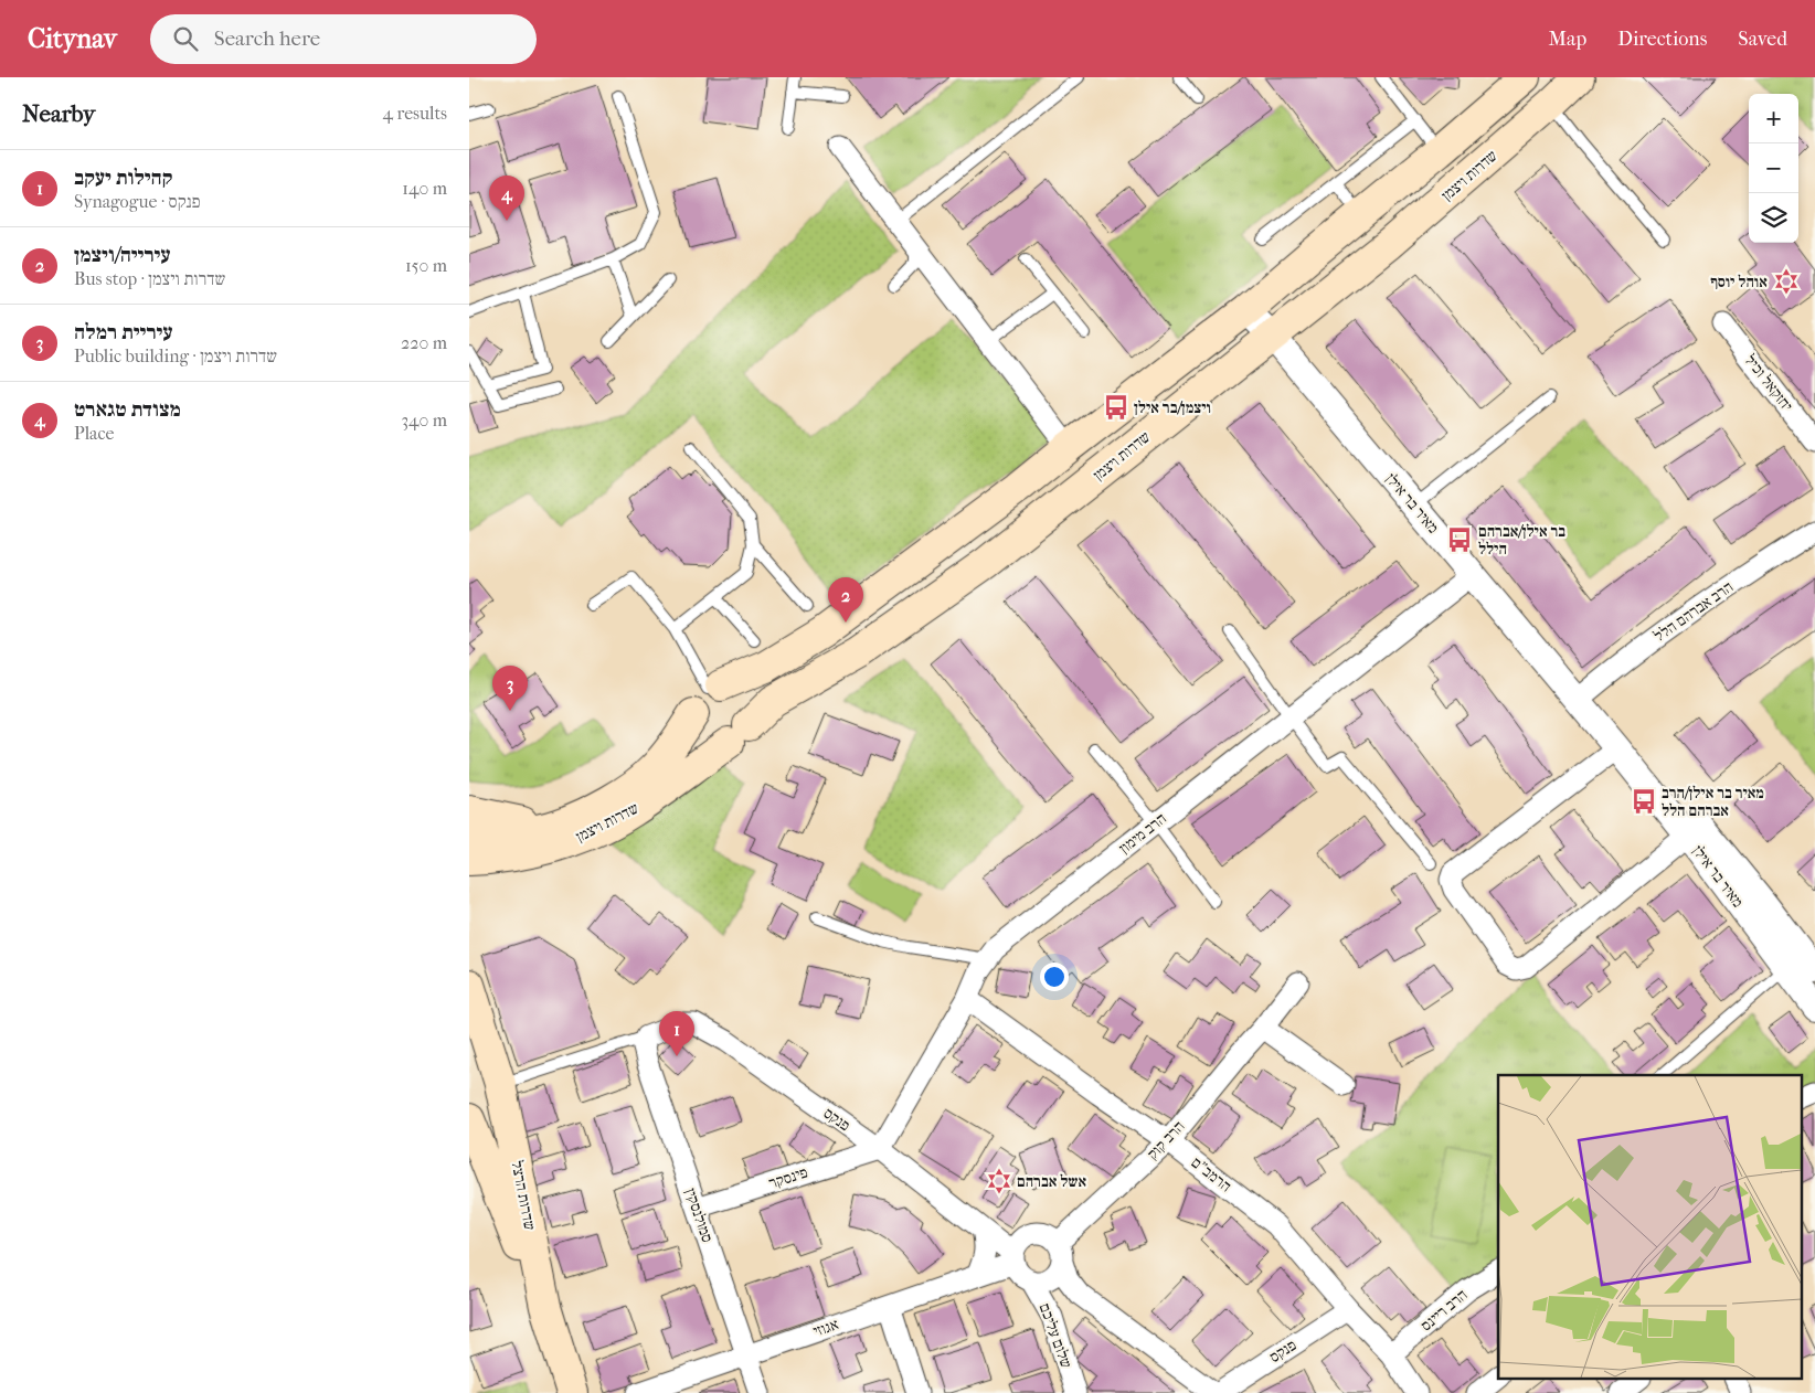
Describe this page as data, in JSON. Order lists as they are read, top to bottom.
{
  "streets": {
    "main road": ["שדרות ויצמן", "שדרות הרצל"],
    "street": [
      "יחזקאל וכיל",
      "מאיר בר אילן",
      "הרב אברהם הלל",
      "הרב מימון",
      "פנקס",
      "הרב קוק",
      "הרמב\"ם",
      "פינסקר",
      "סמולנסקין",
      "הרב ריינס",
      "אגוזי",
      "שלום עליכם"
    ]
  },
  "crossings": [
    ["שדרות ויצמן", "מאיר בר אילן"],
    ["מאיר בר אילן", "הרב אברהם הלל"],
    ["מאיר בר אילן", "הרב מימון"],
    ["הרב מימון", "פנקס"],
    ["הרב מימון", "הרמב\"ם"],
    ["הרב מימון", "פינסקר"],
    ["פנקס", "הרב קוק"],
    ["פנקס", "הרמב\"ם"],
    ["פנקס", "פינסקר"],
    ["פנקס", "סמולנסקין"],
    ["פנקס", "אגוזי"],
    ["פנקס", "שלום עליכם"],
    ["הרב קוק", "הרמב\"ם"],
    ["הרב קוק", "אגוזי"],
    ["הרב קוק", "שלום עליכם"],
    ["הרמב\"ם", "הרב ריינס"],
    ["פינסקר", "סמולנסקין"],
    ["סמולנסקין", "אגוזי"],
    ["אגוזי", "שלום עליכם"]
  ],
  "places": {
    "synagogue": ["אוהל יוסף", "אשל אברהם"],
    "bus stop": ["ויצמן/בר אילן", "בר אילן/אברהם הילל", "מאיר בר אילן/הרב אברהם הלל"]
  },
  "page": {
    "header": "Citynav",
    "search": "Search here",
    "nav": ["Map", "Directions", "Saved"],
    "heading": ["Nearby", "4 results"],
    "map_buttons": ["+", "−"],
    "list": [
      {
        "mark": "1",
        "name": "קהילות יעקב",
        "note": "Synagogue · פנקס",
        "value": "140 m"
      },
      {
        "mark": "2",
        "name": "עירייה/ויצמן",
        "note": "Bus stop · שדרות ויצמן",
        "value": "150 m"
      },
      {
        "mark": "3",
        "name": "עיריית רמלה",
        "note": "Public building · שדרות ויצמן",
        "value": "220 m"
      },
      {
        "mark": "4",
        "name": "מצודת טגארט",
        "note": "Place",
        "value": "340 m"
      }
    ],
    "pins": [
      "4",
      "2",
      "3",
      "1"
    ]
  }
}
